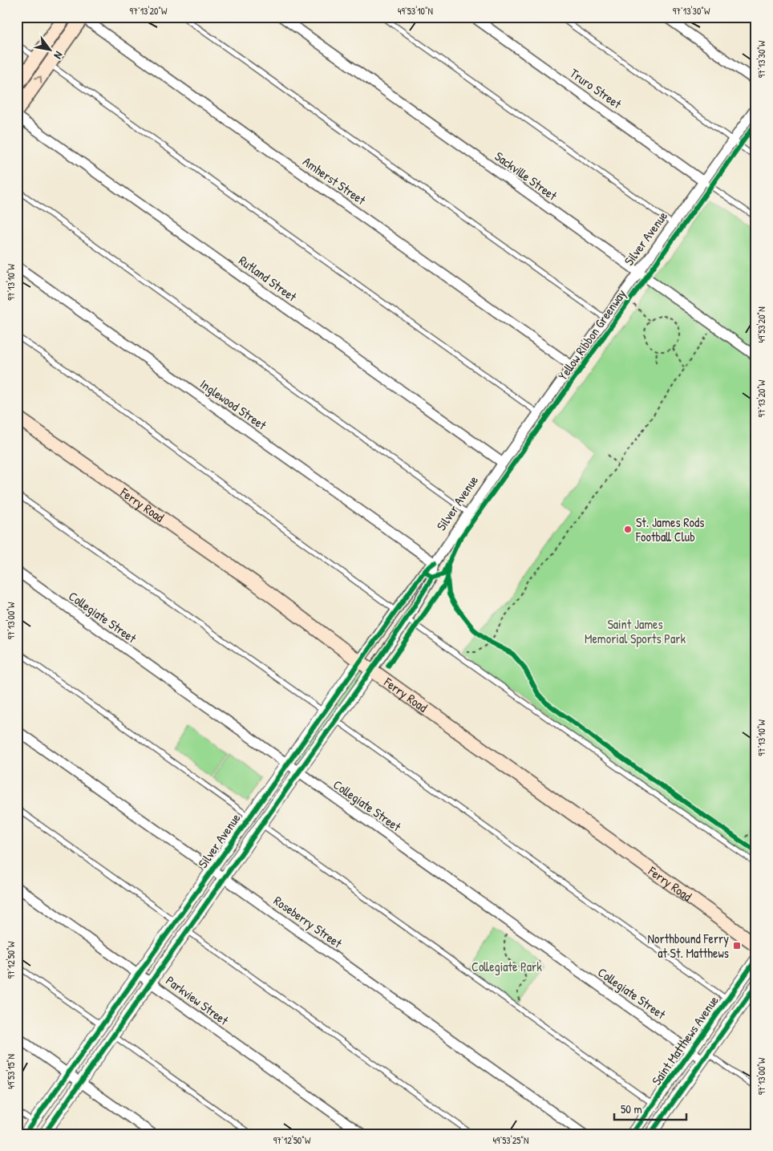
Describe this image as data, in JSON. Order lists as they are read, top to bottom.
{
  "streets": {
    "main road": ["Ferry Road"],
    "street": [
      "Truro Street",
      "Sackville Street",
      "Amherst Street",
      "Silver Avenue",
      "Rutland Street",
      "Inglewood Street",
      "Collegiate Street",
      "Roseberry Street",
      "Parkview Street",
      "Saint Matthews Avenue"
    ],
    "cycle path": ["Yellow Ribbon Greenway"]
  },
  "crossings": [
    ["Truro Street", "Silver Avenue"],
    ["Sackville Street", "Silver Avenue"],
    ["Amherst Street", "Silver Avenue"],
    ["Silver Avenue", "Rutland Street"],
    ["Silver Avenue", "Inglewood Street"],
    ["Silver Avenue", "Ferry Road"],
    ["Silver Avenue", "Collegiate Street"],
    ["Silver Avenue", "Roseberry Street"],
    ["Silver Avenue", "Parkview Street"],
    ["Collegiate Street", "Saint Matthews Avenue"]
  ],
  "parks": ["Saint James Memorial Sports Park", "Collegiate Park"],
  "places": {
    "other": ["St. James Rods Football Club"],
    "transit": ["Northbound Ferry at St. Matthews"]
  },
  "scale_bar": "50 m",
  "north": "bottom right",
  "coordinates": [
    "97°13'20\"W",
    "49°53'10\"N",
    "97°13'30\"W",
    "97°13'10\"W",
    "49°53'20\"N",
    "97°13'00\"W",
    "97°12'50\"W",
    "49°53'15\"N",
    "49°53'25\"N"
  ]
}
